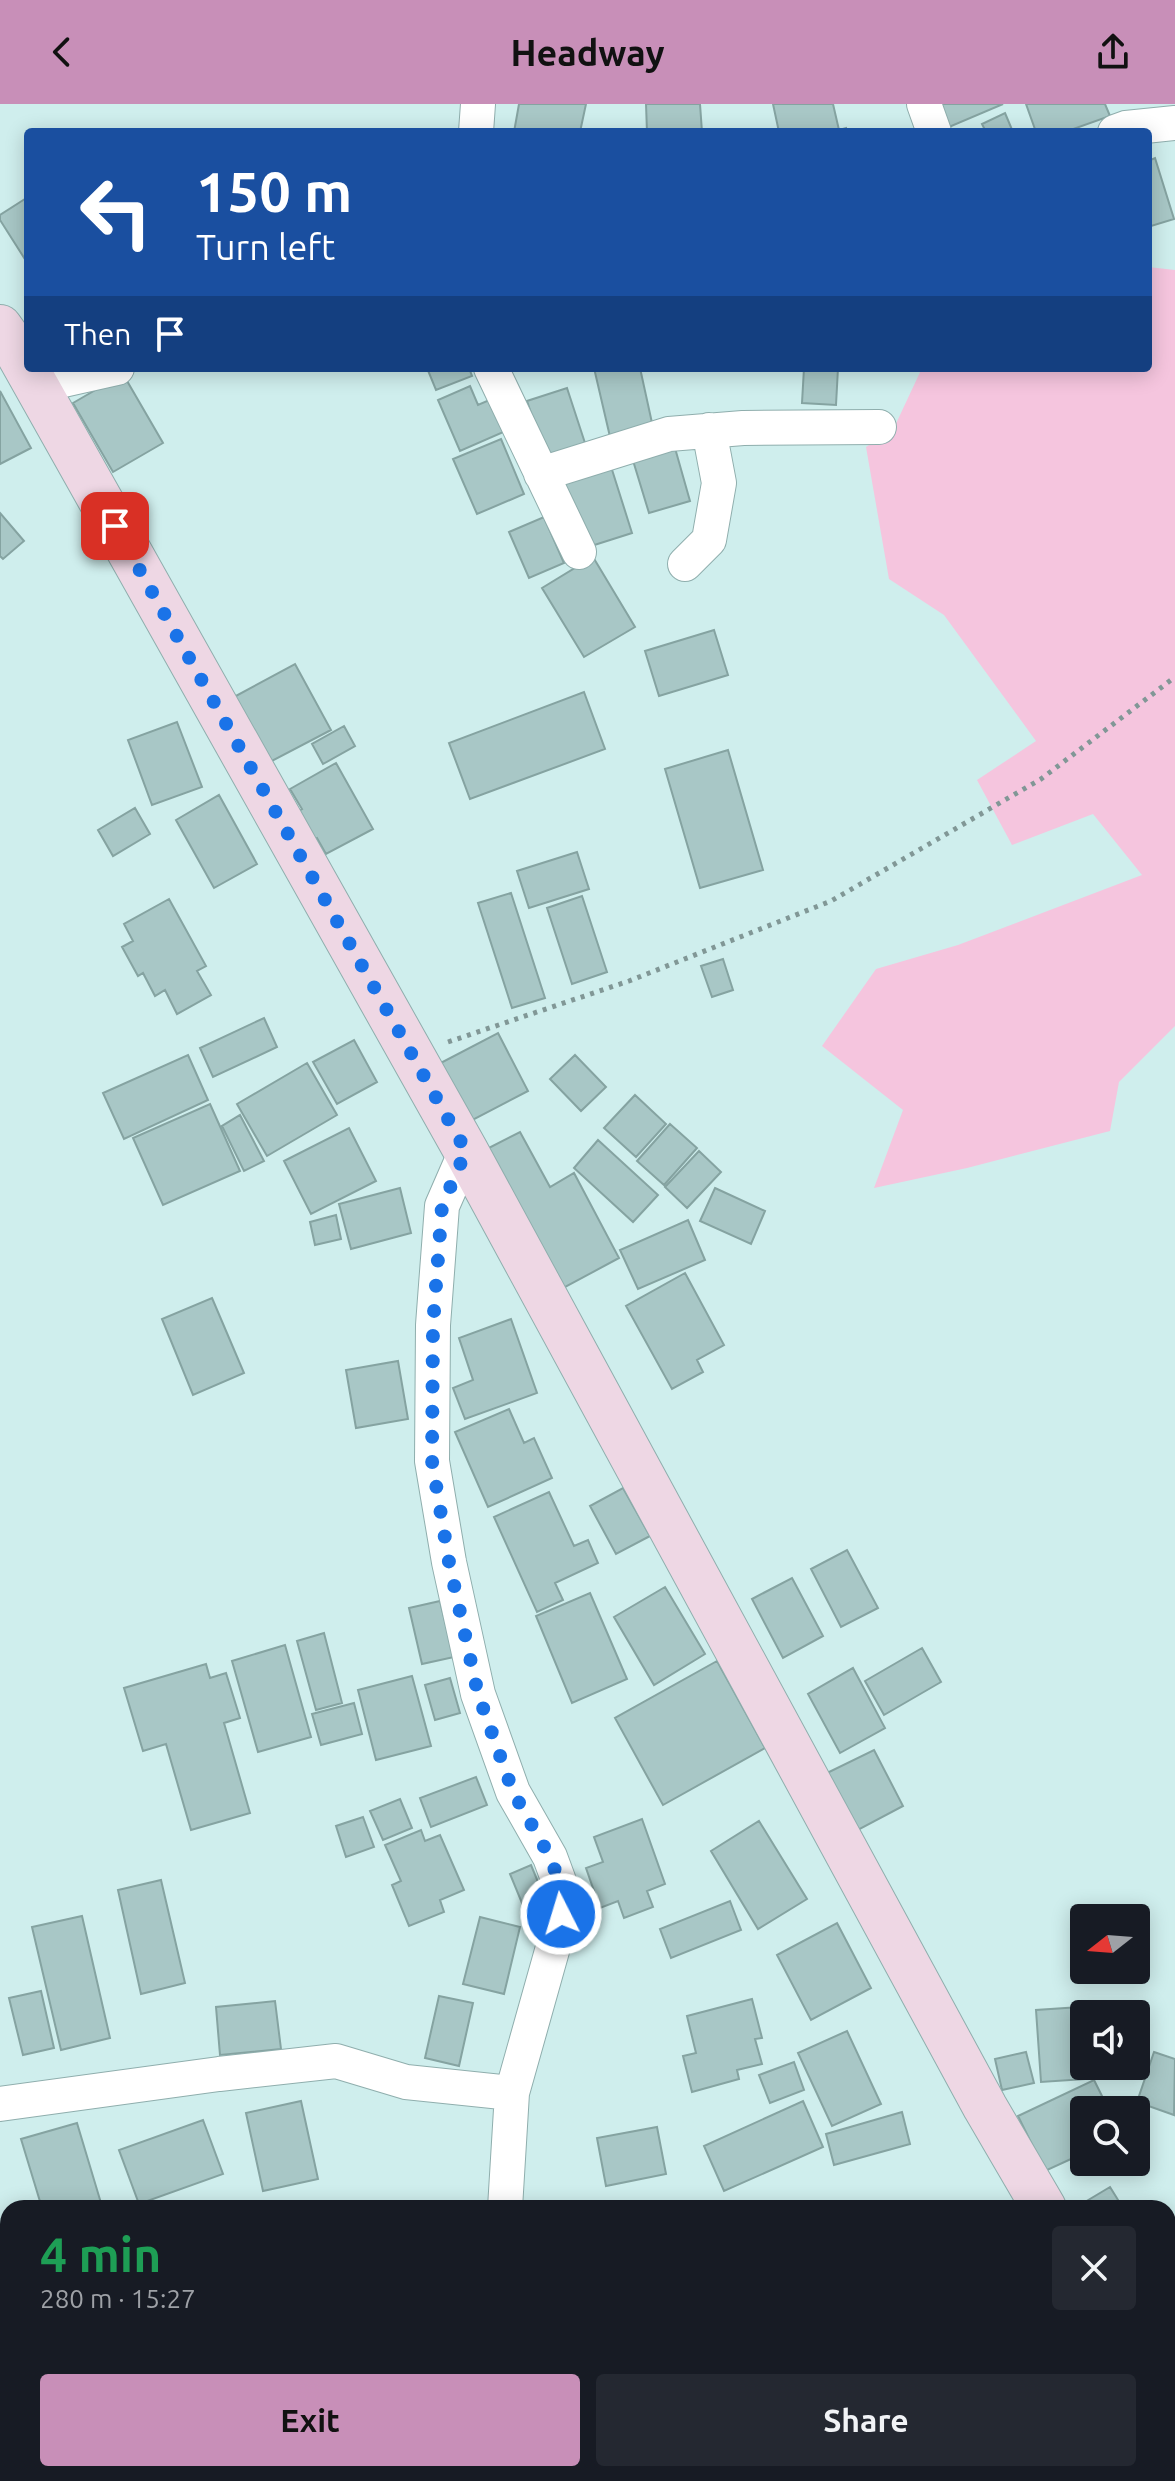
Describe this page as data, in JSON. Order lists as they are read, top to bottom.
{
  "north": "left",
  "page": {
    "header": "Headway",
    "turn": ["150 m", "Turn left"],
    "then": "Then",
    "heading": ["4 min", "280 m · 15:27"],
    "buttons": ["Exit", "Share"]
  }
}
